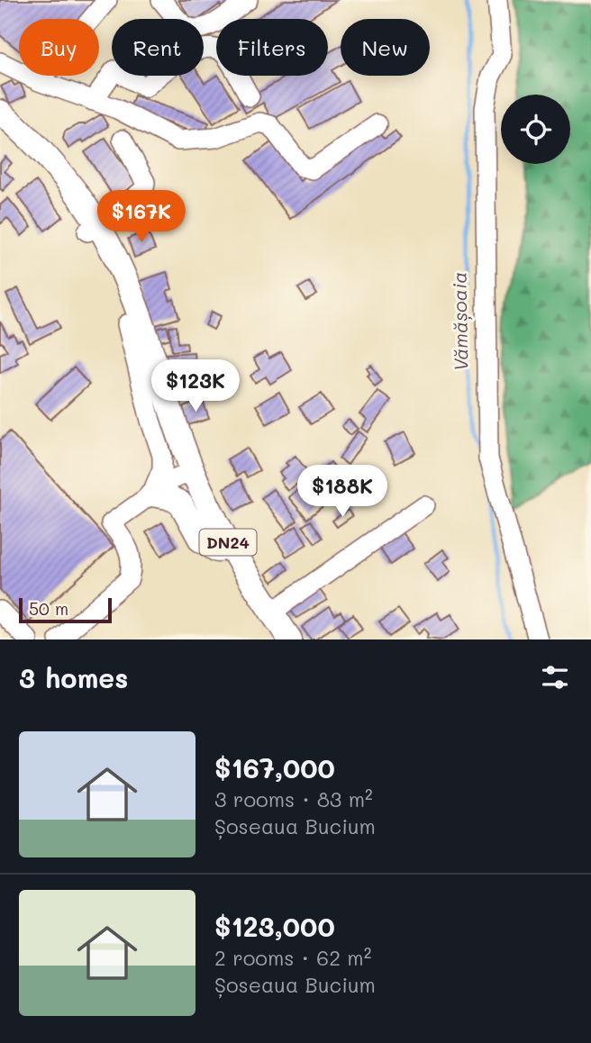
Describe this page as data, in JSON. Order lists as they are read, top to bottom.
{
  "streets": {
    "main road": ["DN24"]
  },
  "water": ["Vămășoaia"],
  "scale_bar": "50 m",
  "page": {
    "chip": [
      "Buy",
      "Rent",
      "Filters",
      "New"
    ],
    "price": ["$167K", "$123K", "$188K"],
    "scale": "50 m",
    "heading": "3 homes",
    "list": [
      {
        "name": "$167,000",
        "note": "3 rooms · 83 m² · Șoseaua Bucium"
      },
      {
        "name": "$123,000",
        "note": "2 rooms · 62 m² · Șoseaua Bucium"
      }
    ]
  }
}
